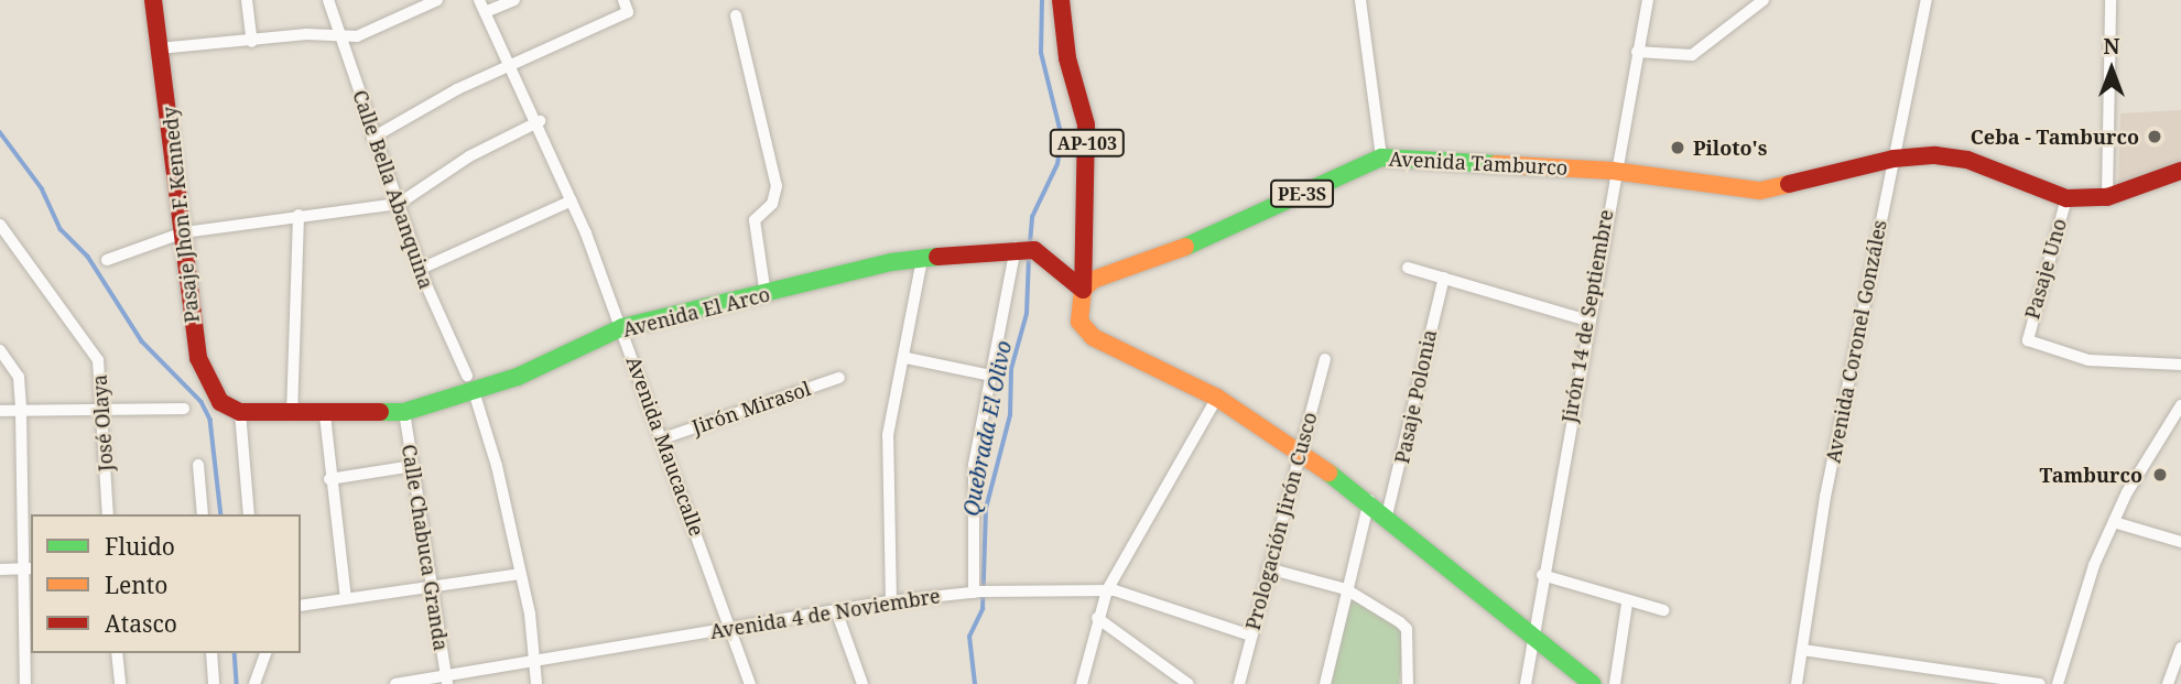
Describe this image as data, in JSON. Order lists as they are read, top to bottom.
{
  "streets": {
    "main road": [
      "AP-103",
      "Avenida Tamburco",
      "PE-3S",
      "Pasaje Jhon F. Kennedy",
      "Avenida El Arco"
    ],
    "street": [
      "Calle Bella Abanquina",
      "Pasaje Uno",
      "Jirón 14 de Septiembre",
      "Avenida Coronel Gonzáles",
      "Pasaje Polonia",
      "Jirón Mirasol",
      "José Olaya",
      "Avenida Maucacalle",
      "Prologación Jirón Cusco",
      "Calle Chabuca Granda",
      "Avenida 4 de Noviembre"
    ]
  },
  "crossings": [
    ["AP-103", "Avenida Tamburco"],
    ["Avenida Tamburco", "Pasaje Uno"],
    ["Avenida Tamburco", "Jirón 14 de Septiembre"],
    ["Avenida Tamburco", "Avenida Coronel Gonzáles"],
    ["Calle Bella Abanquina", "Avenida El Arco"],
    ["Calle Bella Abanquina", "Avenida 4 de Noviembre"],
    ["Pasaje Jhon F. Kennedy", "Avenida El Arco"],
    ["Avenida El Arco", "Avenida Maucacalle"],
    ["Avenida El Arco", "Calle Chabuca Granda"],
    ["Jirón Mirasol", "Avenida Maucacalle"],
    ["Avenida Maucacalle", "Avenida 4 de Noviembre"],
    ["Prologación Jirón Cusco", "Avenida 4 de Noviembre"],
    ["Calle Chabuca Granda", "Avenida 4 de Noviembre"]
  ],
  "water": ["Quebrada El Olivo"],
  "places": ["Ceba - Tamburco", "Piloto's", "Tamburco"],
  "legend": ["Fluido", "Lento", "Atasco"],
  "north": "top"
}
